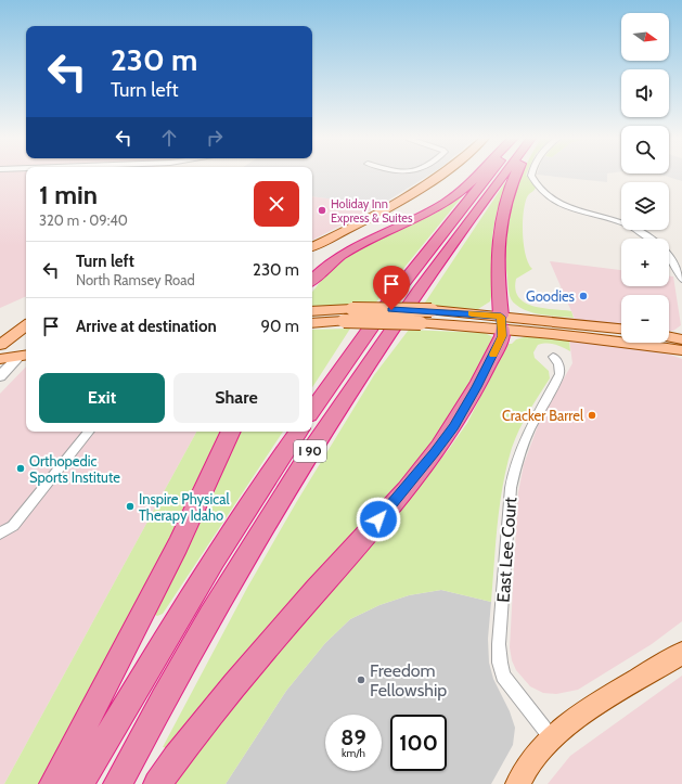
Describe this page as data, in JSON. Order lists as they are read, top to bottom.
{
  "streets": {
    "highway": ["I 90"],
    "street": ["East Lee Court"]
  },
  "places": [
    "Holiday Inn Express & Suites",
    "Goodies",
    "Cracker Barrel",
    "Orthopedic Sports Institute",
    "Inspire Physical Therapy Idaho",
    "Freedom Fellowship"
  ],
  "north": "right",
  "page": {
    "map_buttons": ["+", "−"],
    "turn": ["230 m", "Turn left"],
    "heading": ["1 min", "320 m · 09:40"],
    "list": [
      {
        "name": "Turn left",
        "note": "North Ramsey Road",
        "value": "230 m"
      },
      {
        "name": "Arrive at destination",
        "value": "90 m"
      }
    ],
    "buttons": ["Exit", "Share"],
    "speed": "89 km/h",
    "limit": "100"
  }
}
